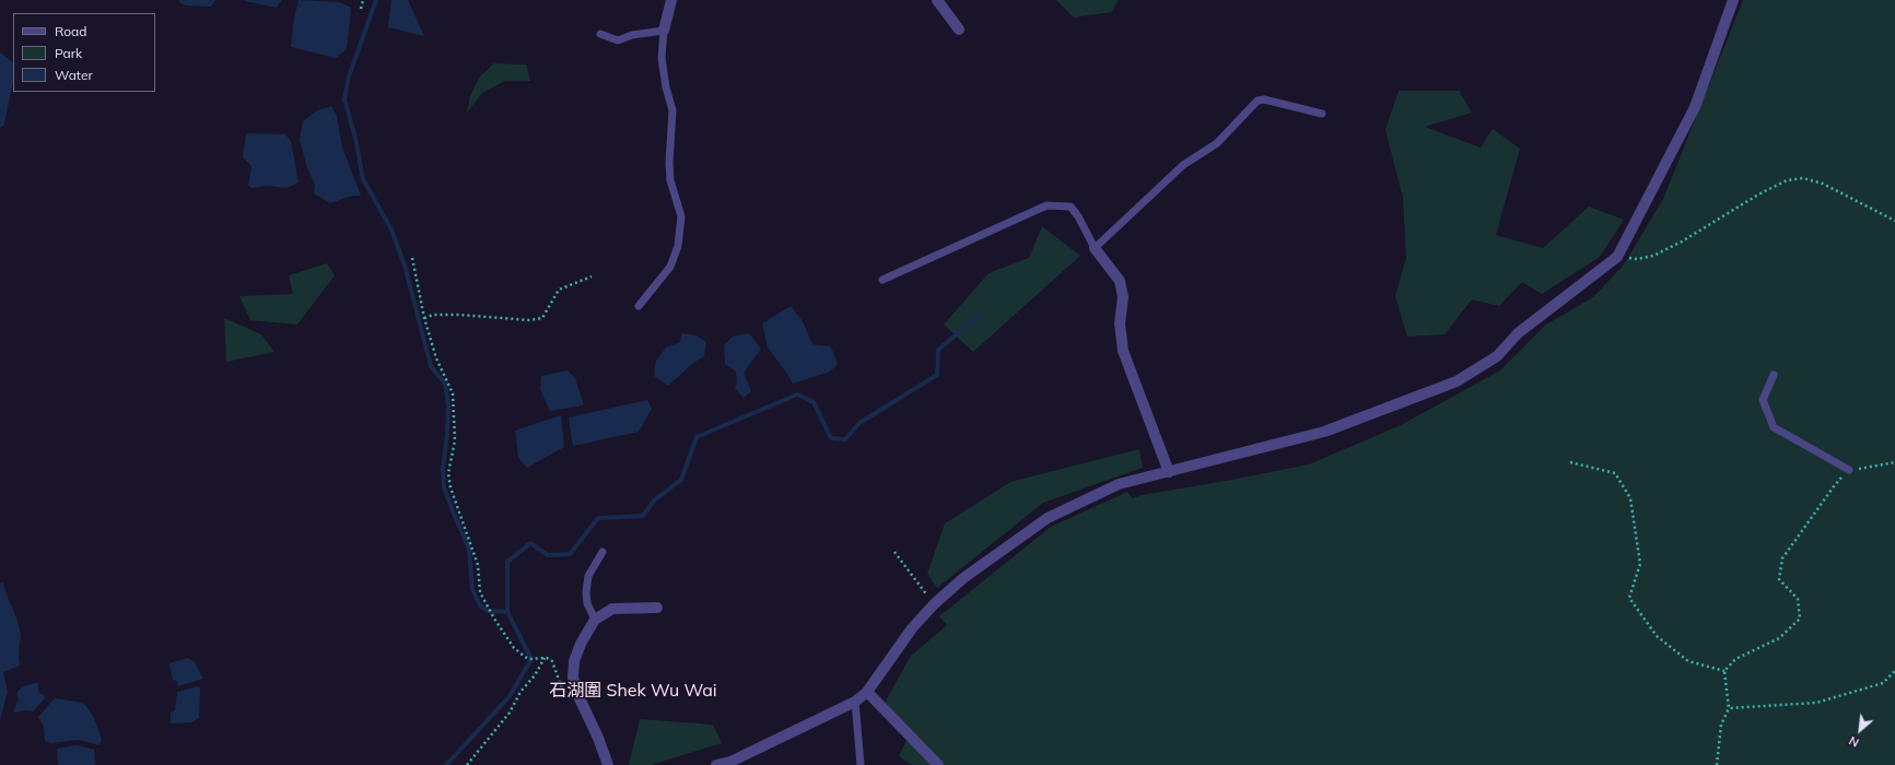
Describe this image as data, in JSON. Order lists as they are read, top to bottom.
{
  "districts": ["石湖圍 Shek Wu Wai"],
  "legend": ["Road", "Park", "Water"],
  "north": "bottom left"
}
